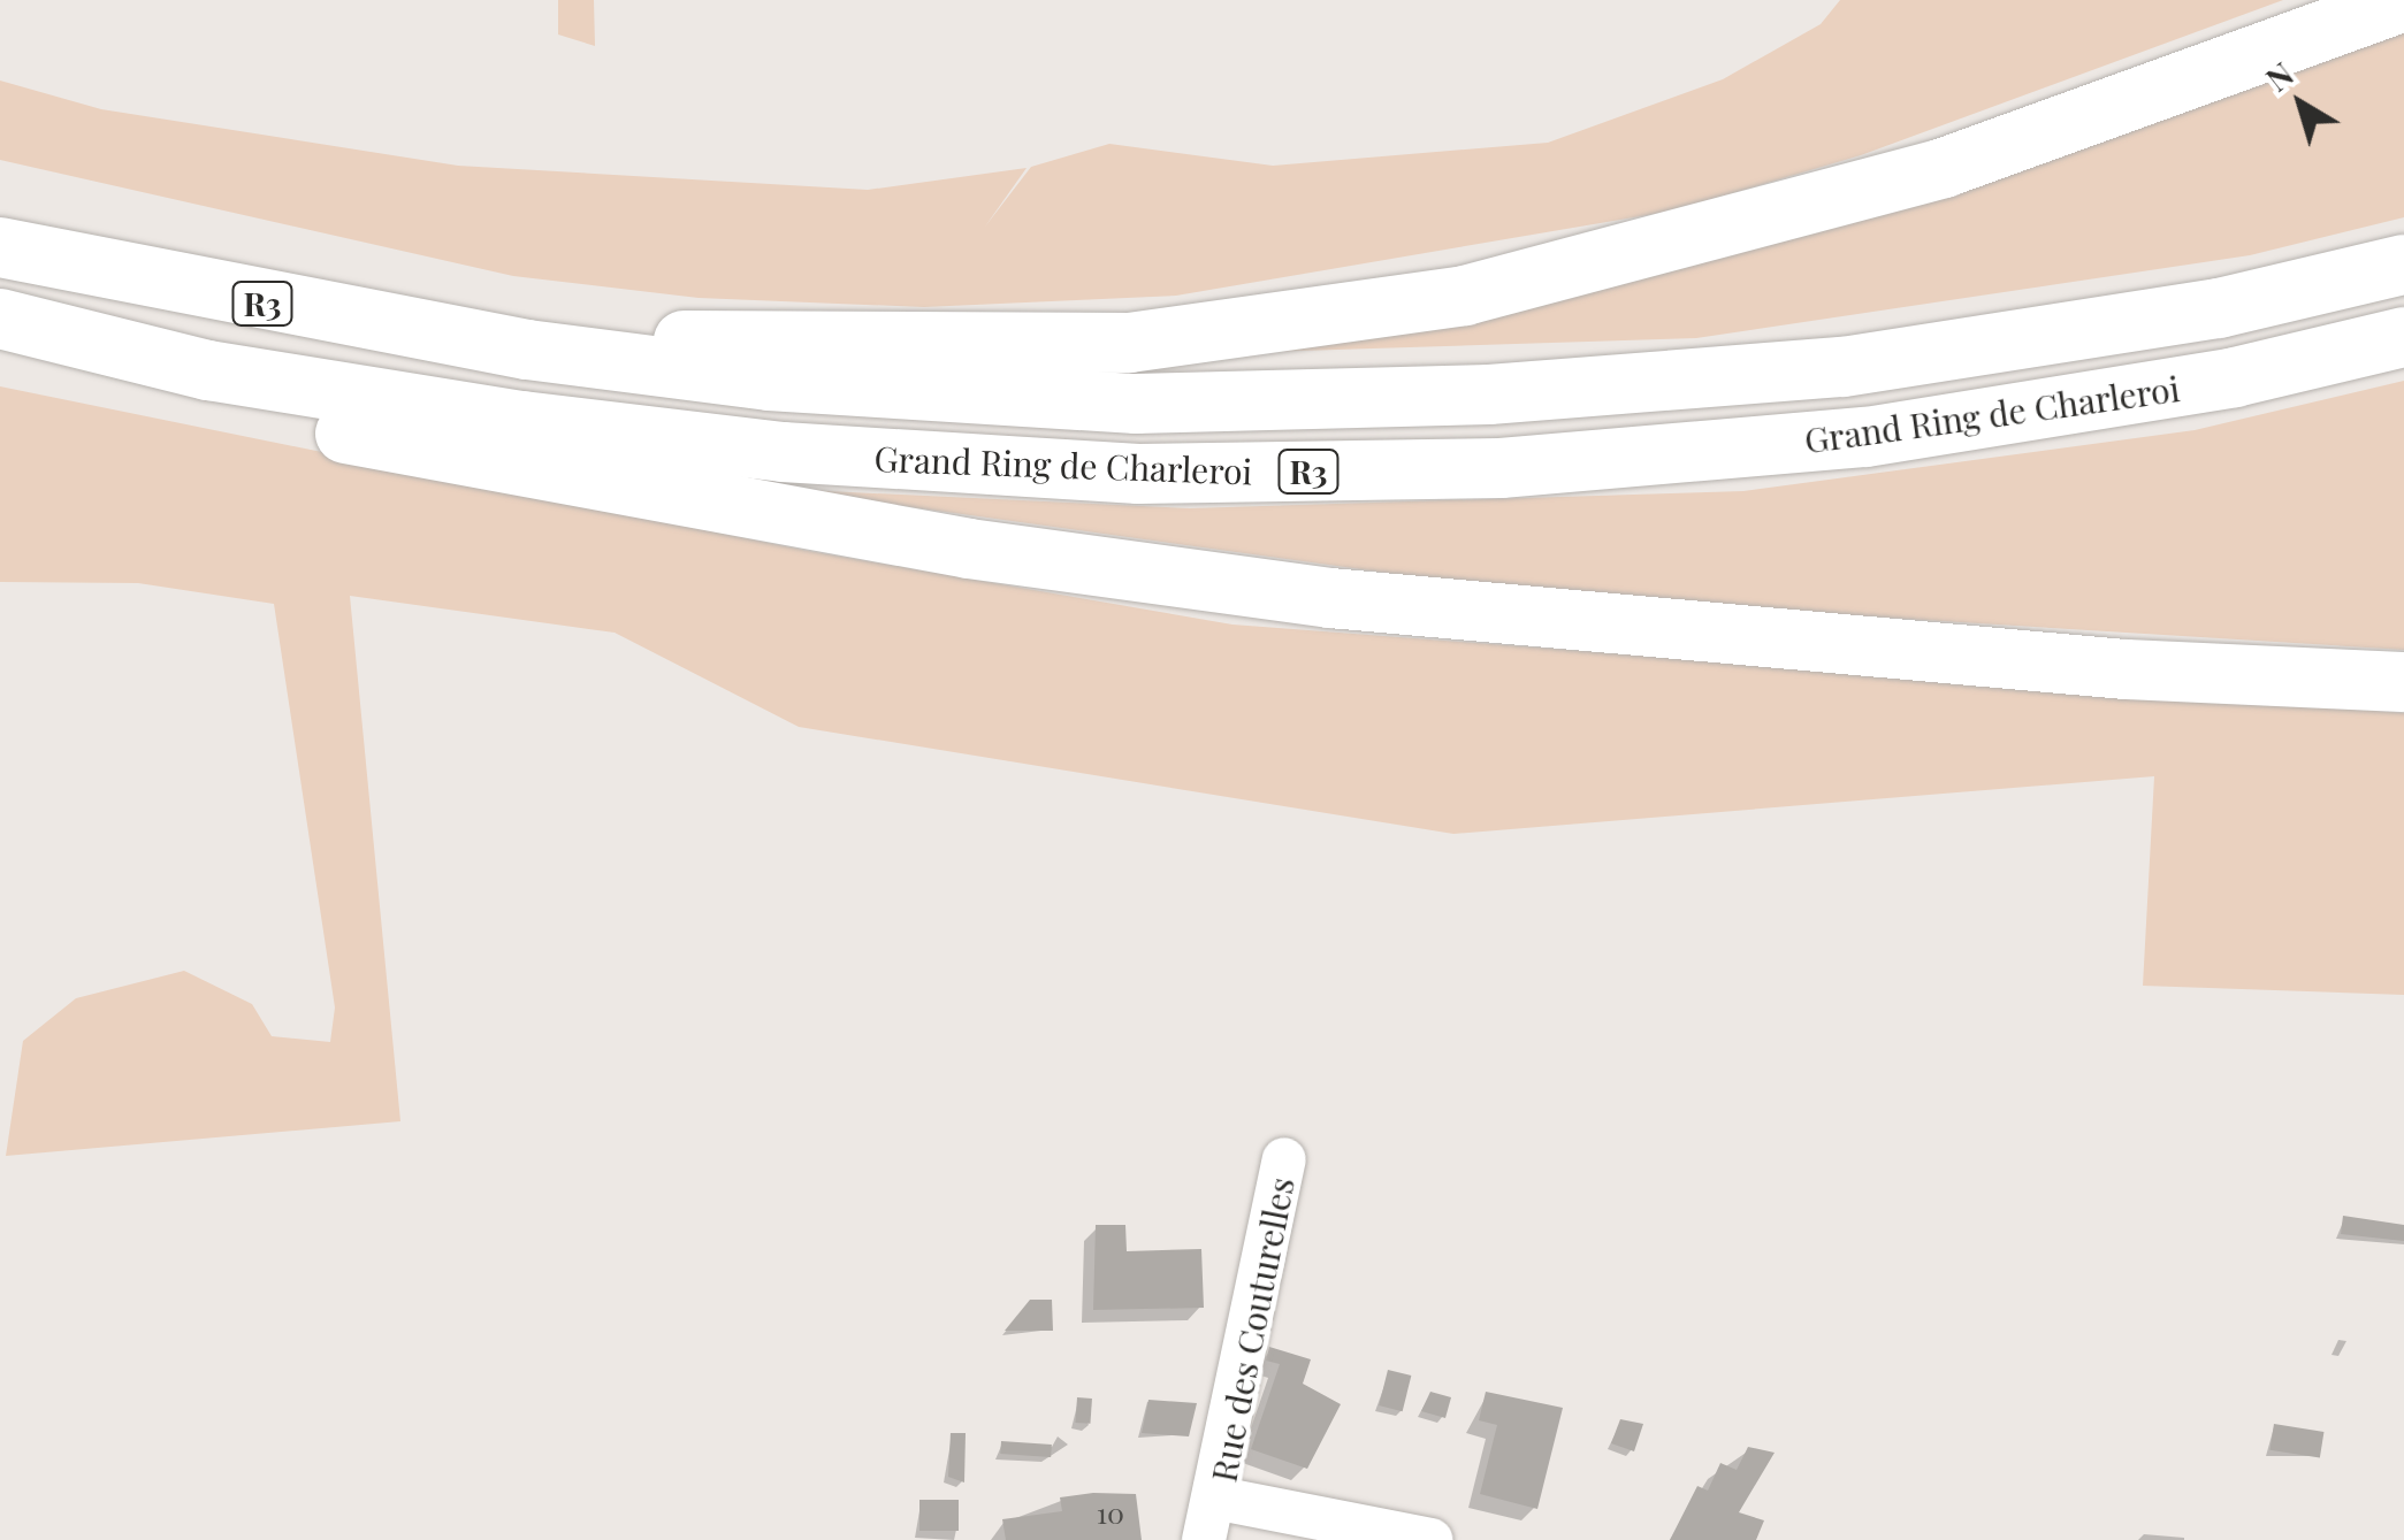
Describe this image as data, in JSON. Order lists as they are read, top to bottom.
{
  "streets": {
    "highway": ["R3", "Grand Ring de Charleroi"],
    "street": ["Rue des Couturelles"]
  },
  "house_numbers": ["10"],
  "north": "top left"
}
